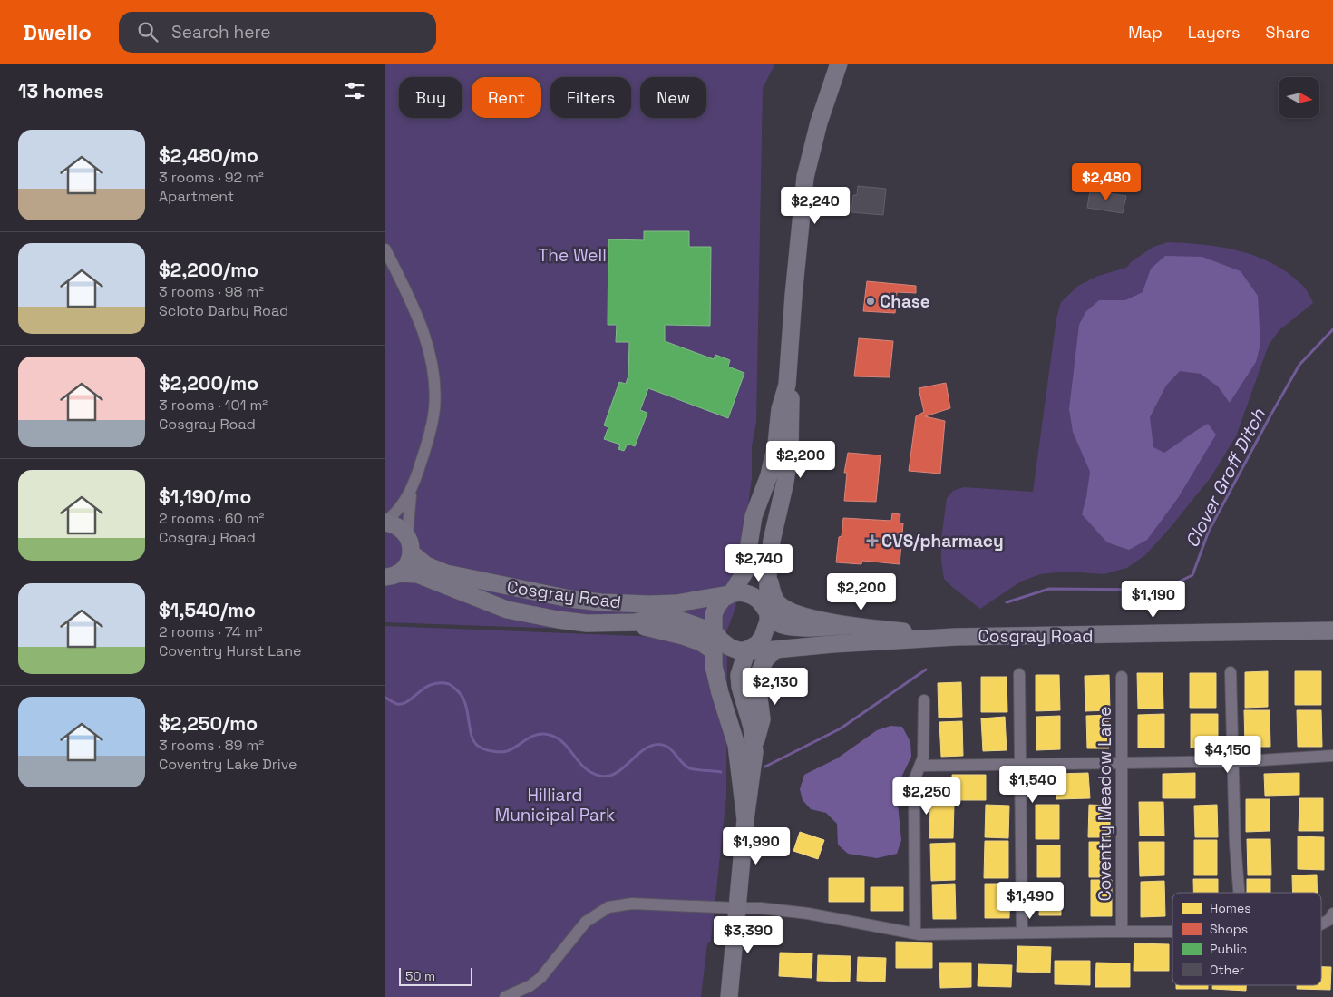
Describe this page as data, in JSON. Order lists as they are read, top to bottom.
{
  "streets": {
    "main road": ["Cosgray Road"],
    "street": ["Coventry Meadow Lane"]
  },
  "water": ["Clover Groff Ditch"],
  "parks": ["The Well", "Hilliard Municipal Park"],
  "places": {
    "other": ["Chase"],
    "health": ["CVS/pharmacy"]
  },
  "legend": [
    "Homes",
    "Shops",
    "Public",
    "Other"
  ],
  "scale_bar": "50 m",
  "north": "right",
  "page": {
    "header": "Dwello",
    "search": "Search here",
    "nav": ["Map", "Layers", "Share"],
    "heading": "13 homes",
    "chip": [
      "Buy",
      "Rent",
      "Filters",
      "New"
    ],
    "list": [
      {
        "name": "$2,480/mo",
        "note": "3 rooms · 92 m² · Apartment"
      },
      {
        "name": "$2,200/mo",
        "note": "3 rooms · 98 m² · Scioto Darby Road"
      },
      {
        "name": "$2,200/mo",
        "note": "3 rooms · 101 m² · Cosgray Road"
      },
      {
        "name": "$1,190/mo",
        "note": "2 rooms · 60 m² · Cosgray Road"
      },
      {
        "name": "$1,540/mo",
        "note": "2 rooms · 74 m² · Coventry Hurst Lane"
      },
      {
        "name": "$2,250/mo",
        "note": "3 rooms · 89 m² · Coventry Lake Drive"
      }
    ],
    "price": [
      "$2,480",
      "$2,240",
      "$2,200",
      "$2,740",
      "$2,200",
      "$1,190",
      "$2,130",
      "$4,150",
      "$1,540",
      "$2,250",
      "$1,990",
      "$1,490",
      "$3,390"
    ],
    "scale": "50 m"
  }
}
